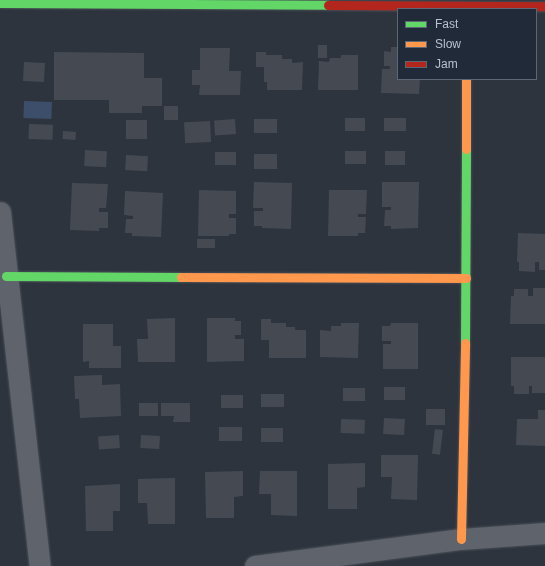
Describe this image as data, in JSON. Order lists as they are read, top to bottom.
{
  "legend": ["Fast", "Slow", "Jam"]
}
